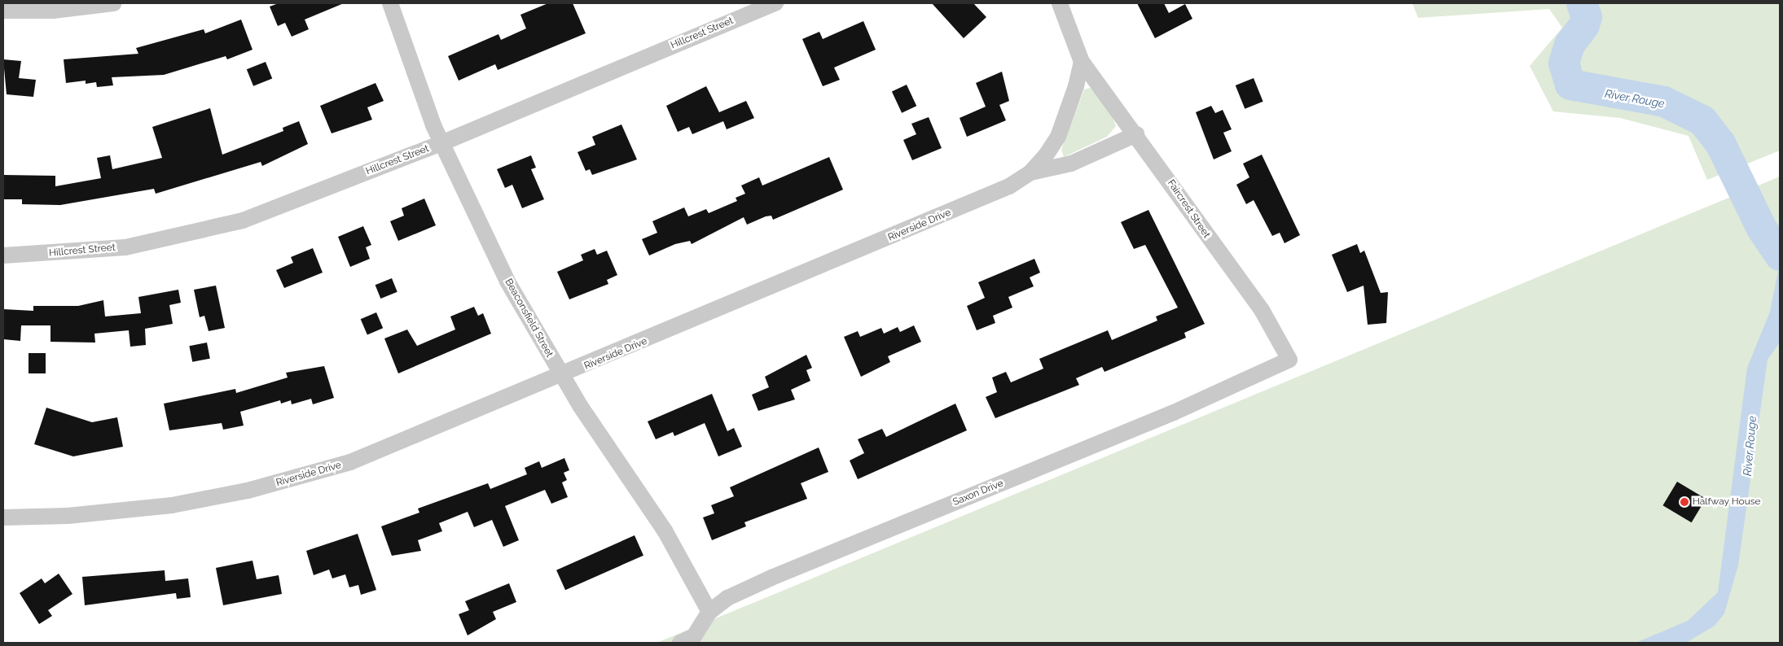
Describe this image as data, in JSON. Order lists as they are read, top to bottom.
{
  "streets": {
    "street": [
      "Hillcrest Street",
      "Faircrest Street",
      "Riverside Drive",
      "Beaconsfield Street",
      "Saxon Drive"
    ]
  },
  "crossings": [
    ["Hillcrest Street", "Beaconsfield Street"],
    ["Faircrest Street", "Riverside Drive"],
    ["Faircrest Street", "Saxon Drive"],
    ["Riverside Drive", "Beaconsfield Street"],
    ["Beaconsfield Street", "Saxon Drive"]
  ],
  "water": ["River Rouge"],
  "places": ["Halfway House"]
}
